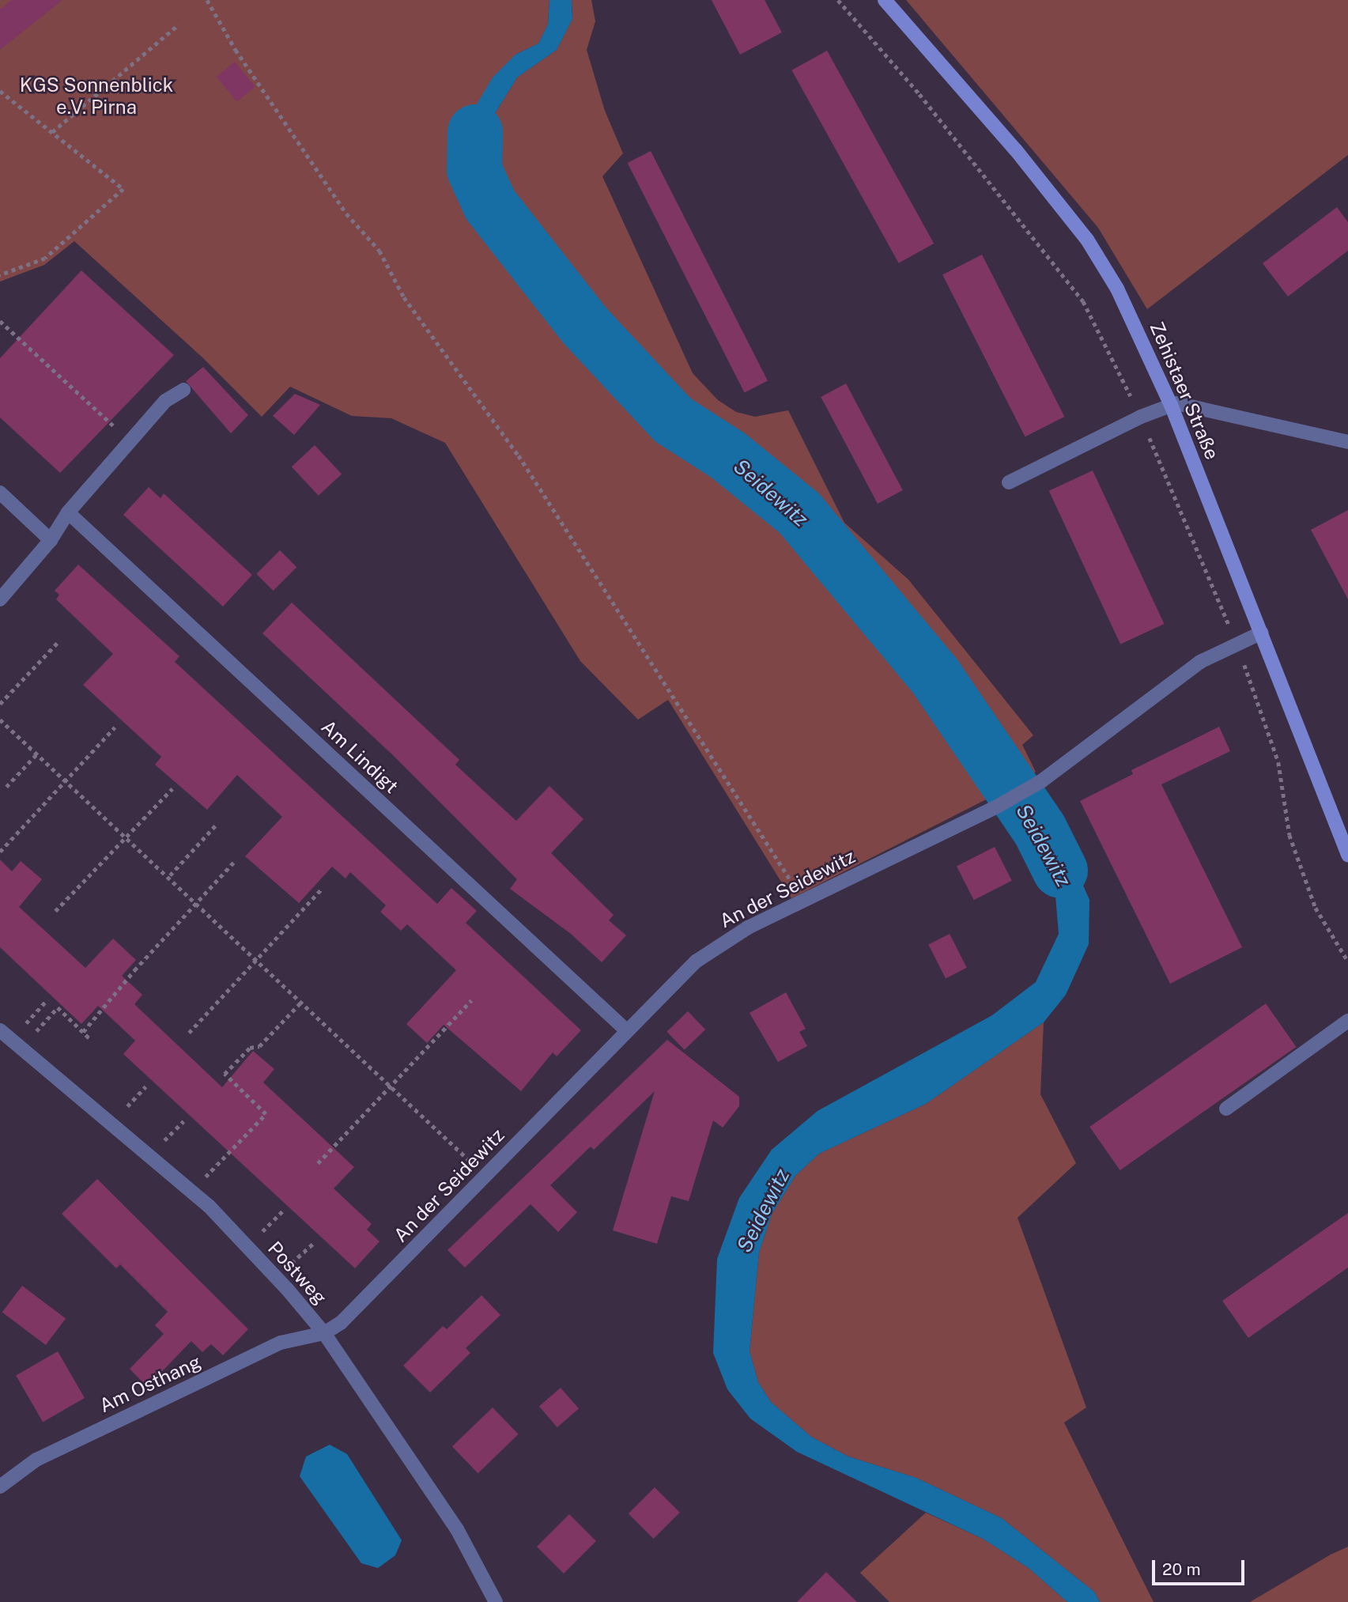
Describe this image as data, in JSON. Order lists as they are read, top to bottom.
{
  "streets": {
    "main road": ["Zehistaer Straße"],
    "street": [
      "Am Lindigt",
      "An der Seidewitz",
      "Postweg",
      "Am Osthang"
    ]
  },
  "crossings": [
    ["Zehistaer Straße", "An der Seidewitz"],
    ["Am Lindigt", "An der Seidewitz"],
    ["An der Seidewitz", "Postweg"],
    ["An der Seidewitz", "Am Osthang"],
    ["Postweg", "Am Osthang"]
  ],
  "water": ["Seidewitz"],
  "parks": ["KGS Sonnenblick e.V. Pirna"],
  "scale_bar": "20 m"
}
